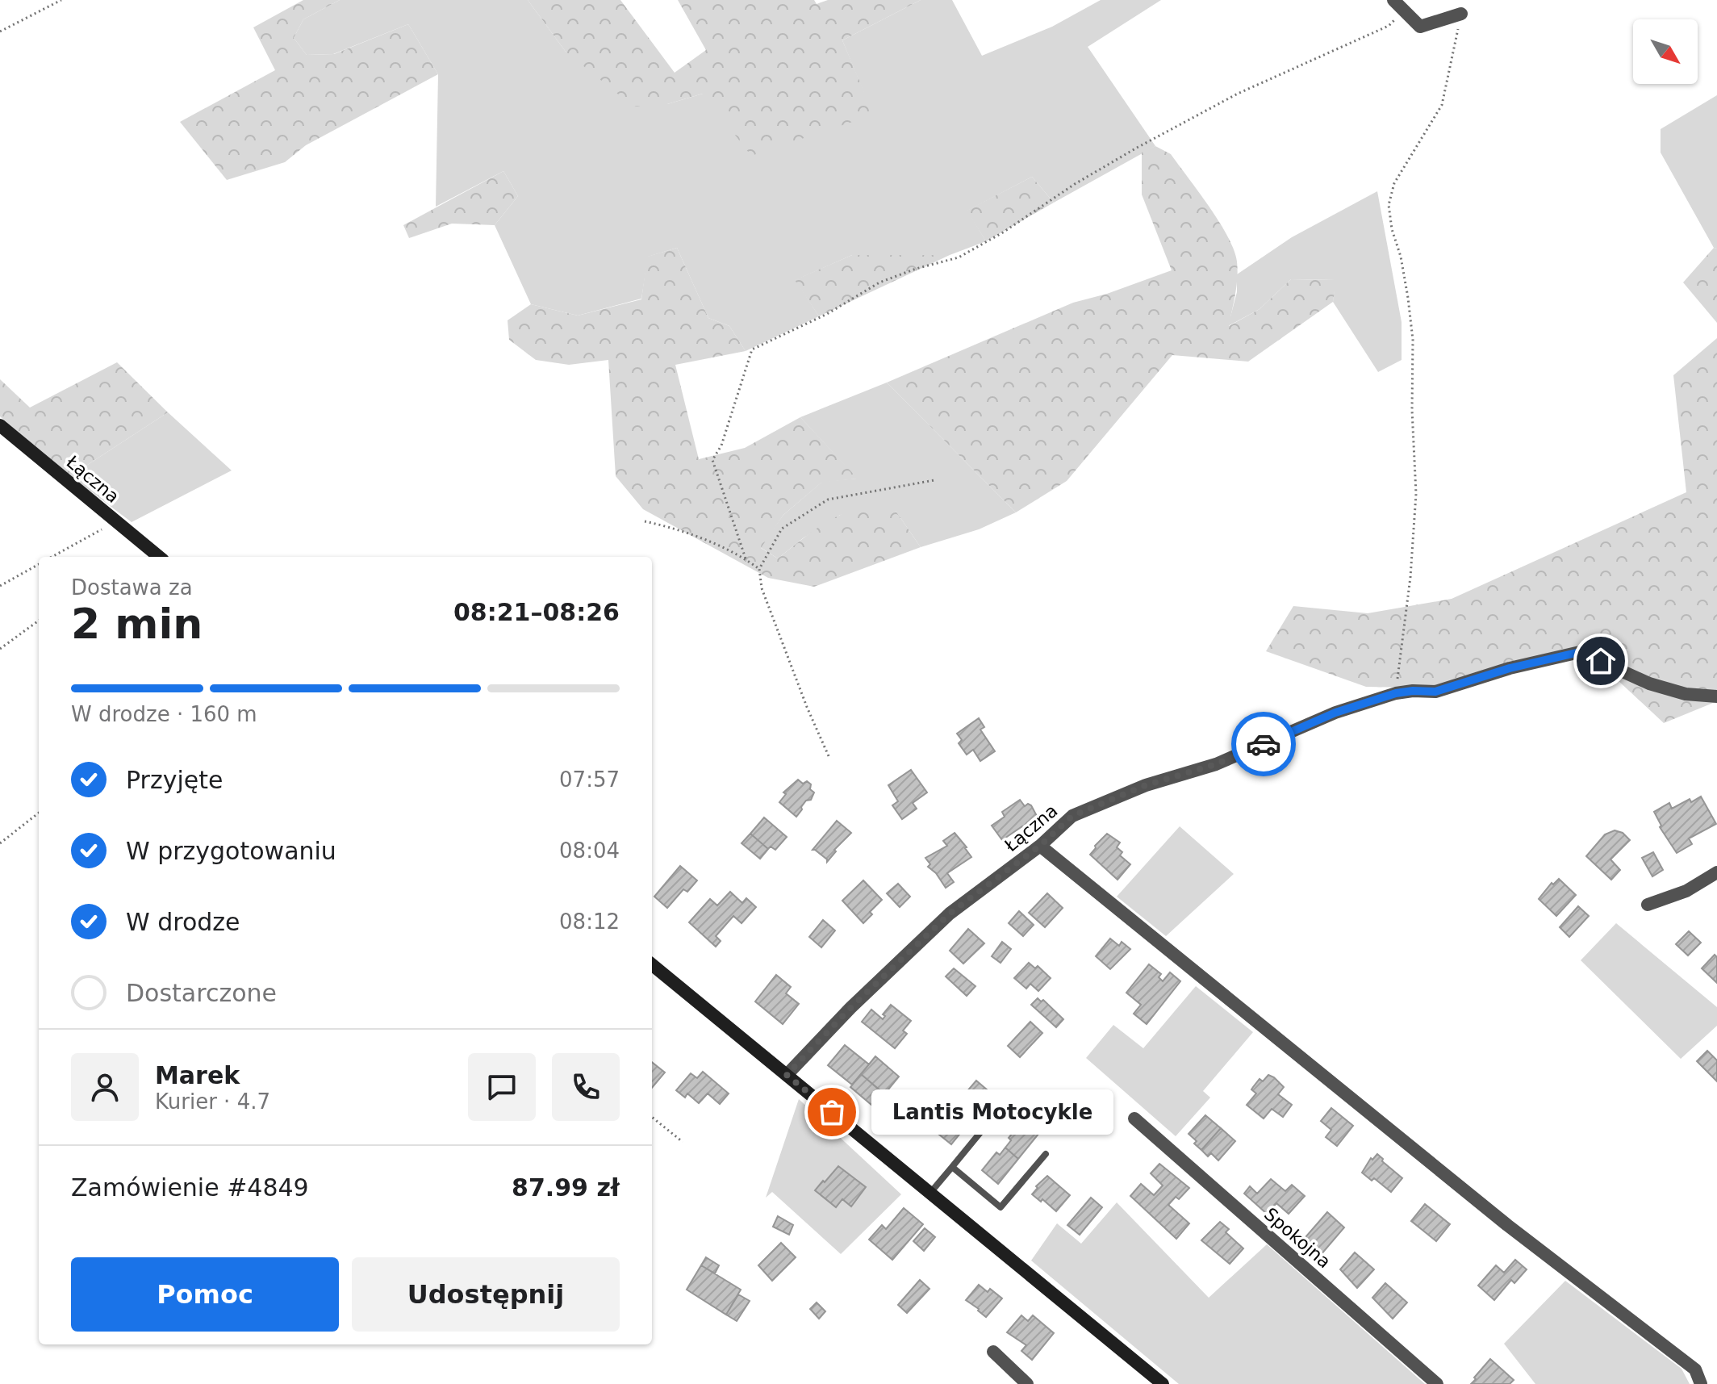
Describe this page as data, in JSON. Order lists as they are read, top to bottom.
{
  "streets": {
    "street": ["Łączna", "Spokojna"]
  },
  "places": ["Lantis Motocykle"],
  "north": "bottom right",
  "page": {
    "heading": ["2 min", "Dostawa za", "08:21–08:26"],
    "panel": [
      "Marek",
      "Kurier · 4.7",
      "Zamówienie #4849",
      "87.99 zł"
    ],
    "bar": "W drodze · 160 m",
    "list": [
      ["Przyjęte", "07:57"],
      ["W przygotowaniu", "08:04"],
      ["W drodze", "08:12"],
      "Dostarczone"
    ],
    "bubble": "Lantis Motocykle",
    "buttons": ["Pomoc", "Udostępnij"]
  }
}
